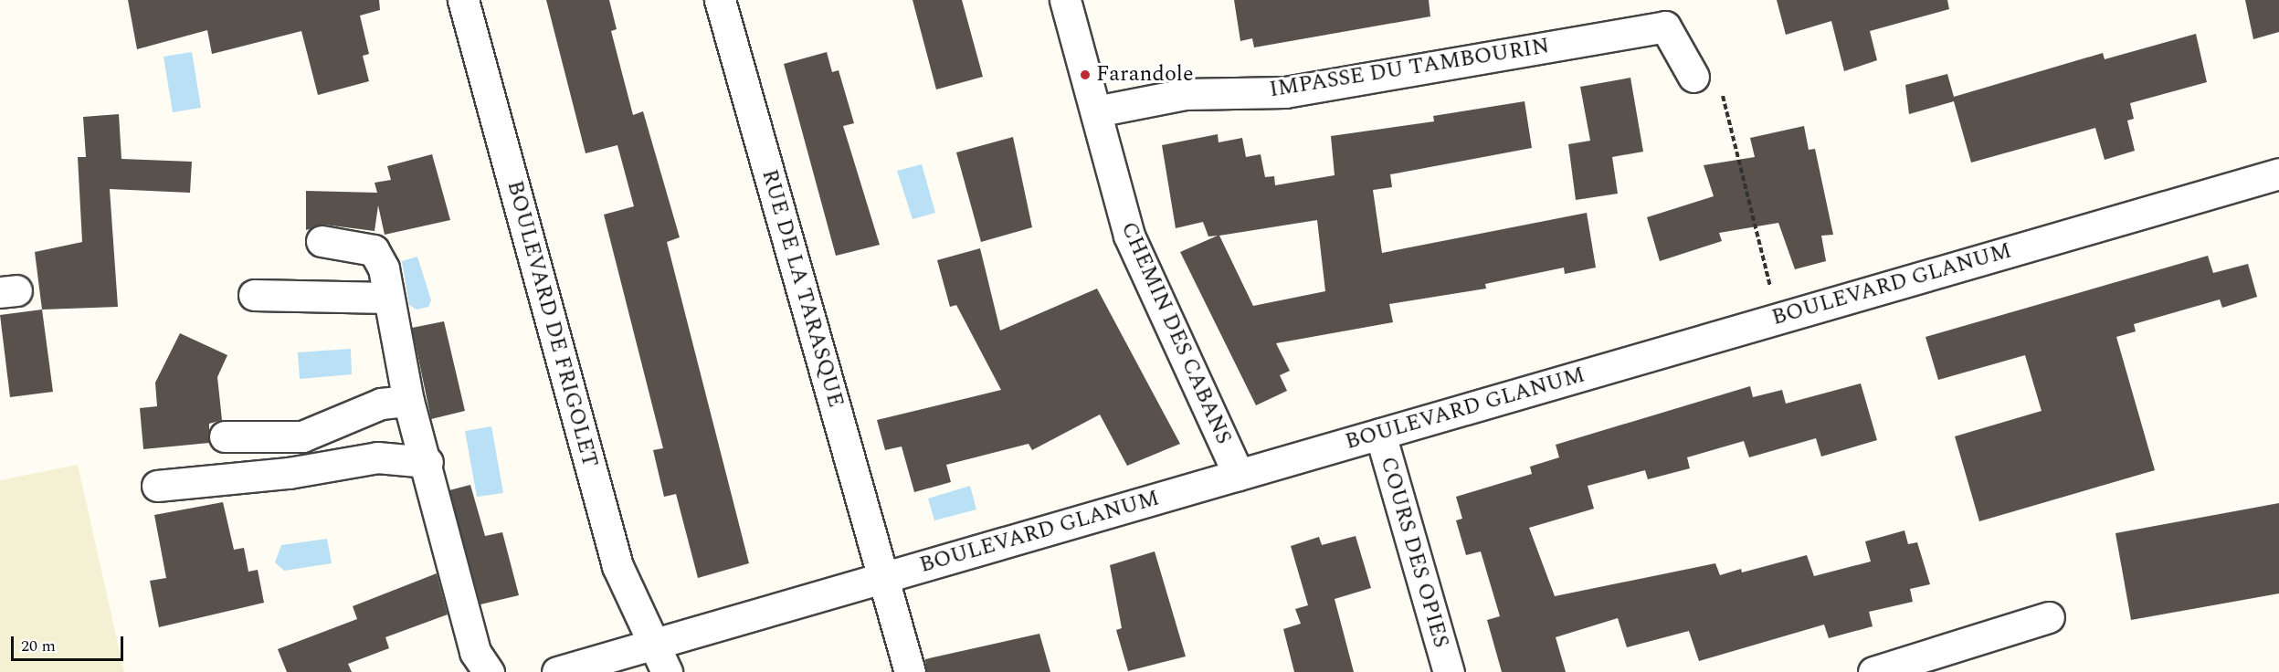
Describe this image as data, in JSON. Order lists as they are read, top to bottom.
{
  "streets": {
    "street": [
      "IMPASSE DU TAMBOURIN",
      "BOULEVARD GLANUM",
      "RUE DE LA TARASQUE",
      "BOULEVARD DE FRIGOLET",
      "CHEMIN DES CABANS",
      "COURS DES OPIES"
    ]
  },
  "crossings": [
    ["IMPASSE DU TAMBOURIN", "CHEMIN DES CABANS"],
    ["BOULEVARD GLANUM", "RUE DE LA TARASQUE"],
    ["BOULEVARD GLANUM", "BOULEVARD DE FRIGOLET"],
    ["BOULEVARD GLANUM", "CHEMIN DES CABANS"],
    ["BOULEVARD GLANUM", "COURS DES OPIES"]
  ],
  "places": ["Farandole"],
  "scale_bar": "20 m"
}
